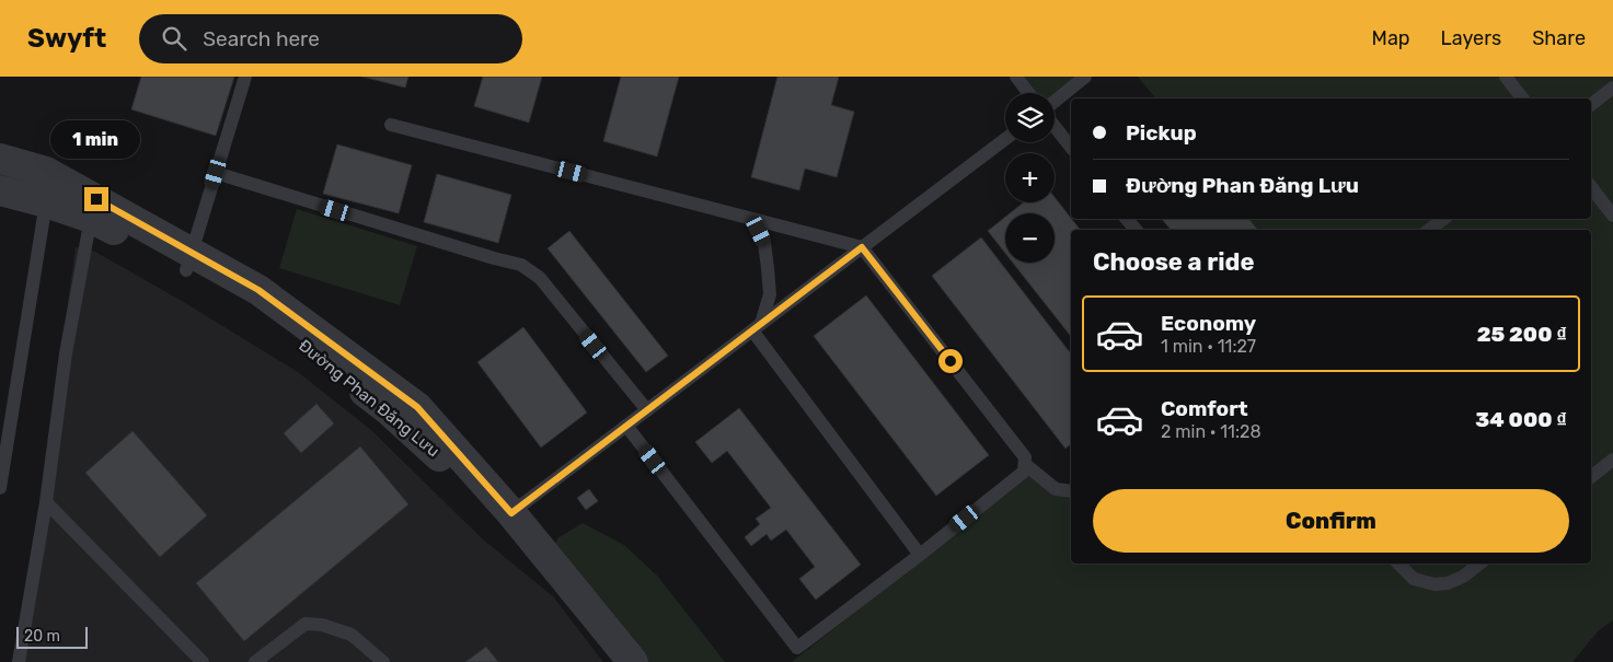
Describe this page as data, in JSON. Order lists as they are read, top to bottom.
{
  "streets": {
    "street": ["Đường Phan Đăng Lưu"]
  },
  "scale_bar": "20 m",
  "page": {
    "header": "Swyft",
    "search": "Search here",
    "nav": ["Map", "Layers", "Share"],
    "map_buttons": ["+", "−"],
    "banner": ["Pickup", "Đường Phan Đăng Lưu"],
    "bubble": "1 min",
    "heading": "Choose a ride",
    "list": [
      {
        "name": "Economy",
        "note": "1 min · 11:27",
        "value": "25 200 ₫"
      },
      {
        "name": "Comfort",
        "note": "2 min · 11:28",
        "value": "34 000 ₫"
      }
    ],
    "buttons": "Confirm",
    "scale": "20 m"
  }
}
